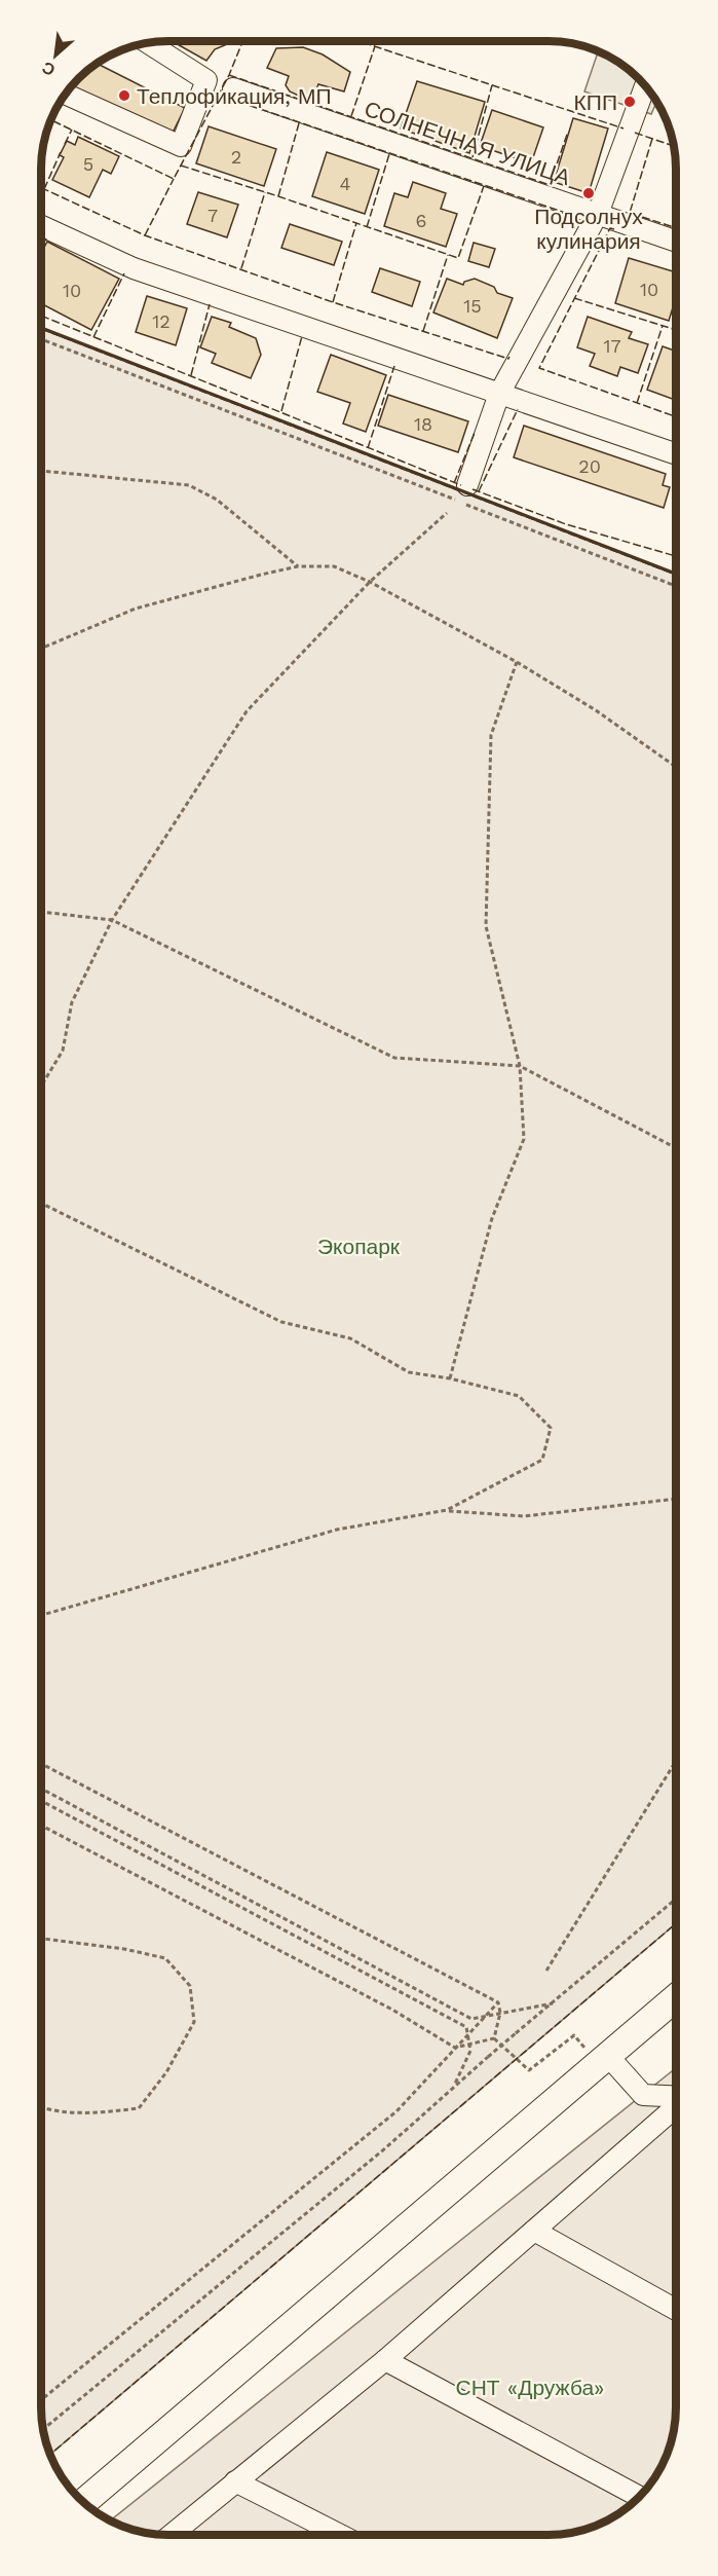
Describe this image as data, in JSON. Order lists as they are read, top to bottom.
{
  "streets": {
    "street": ["СОЛНЕЧНАЯ УЛИЦА"]
  },
  "parks": ["Экопарк", "СНТ «Дружба»"],
  "places": ["Теплофикация, МП", "КПП", "Подсолнух кулинария"],
  "house_numbers": [
    "2",
    "5",
    "4",
    "7",
    "6",
    "10",
    "10",
    "15",
    "12",
    "17",
    "18",
    "20"
  ],
  "north": "bottom left"
}
